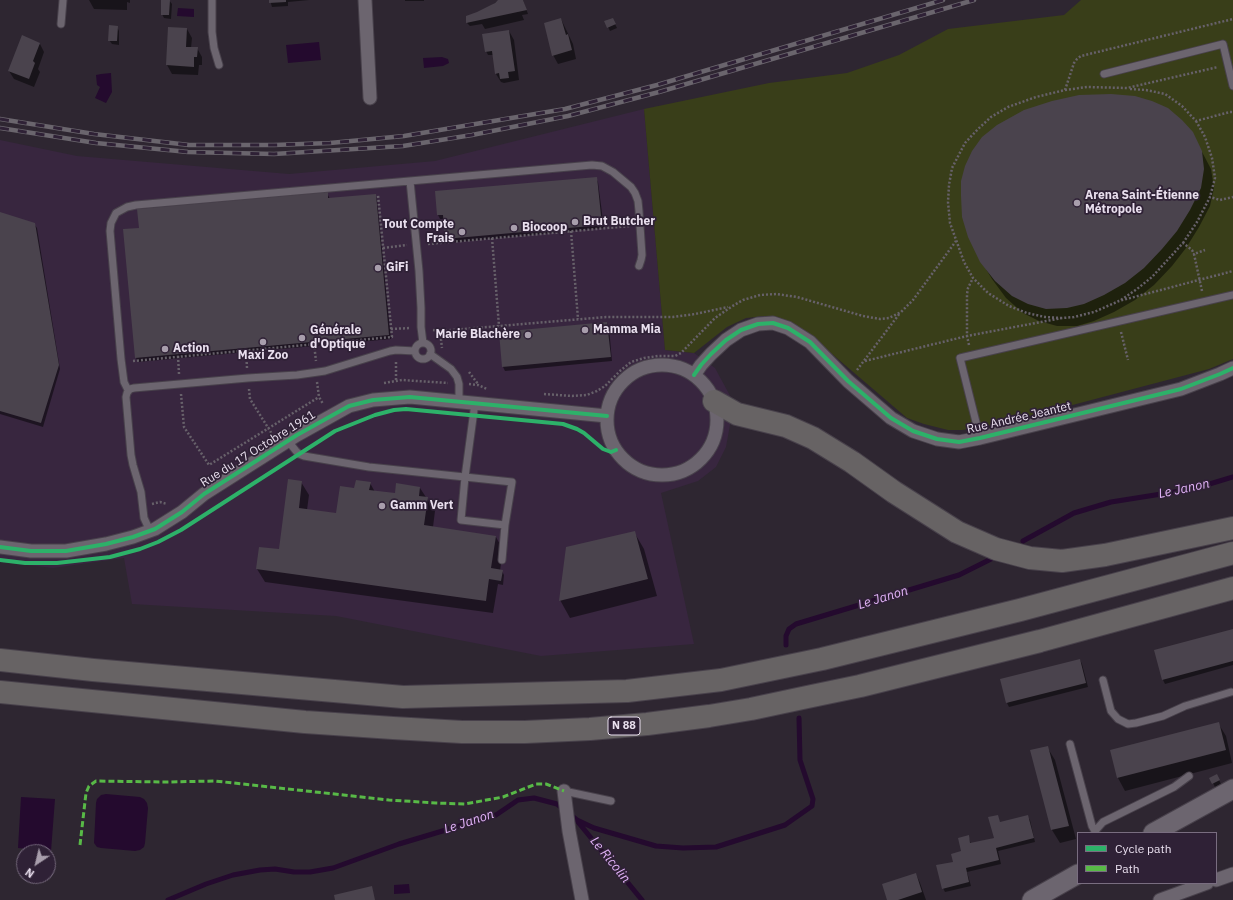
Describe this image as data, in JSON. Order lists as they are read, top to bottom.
{
  "streets": {
    "highway": ["N 88"],
    "street": ["Rue Andrée Jeantet", "Rue du 17 Octobre 1961"]
  },
  "crossings": [
    ["Rue Andrée Jeantet", "Rue du 17 Octobre 1961"]
  ],
  "water": ["Le Janon", "Le Ricolin"],
  "places": [
    "Arena Saint-Étienne Métropole",
    "Brut Butcher",
    "Biocoop",
    "Tout Compte Frais",
    "GiFi",
    "Mamma Mia",
    "Marie Blachère",
    "Générale d'Optique",
    "Maxi Zoo",
    "Action",
    "Gamm Vert"
  ],
  "legend": ["Cycle path", "Path"],
  "north": "bottom left"
}
